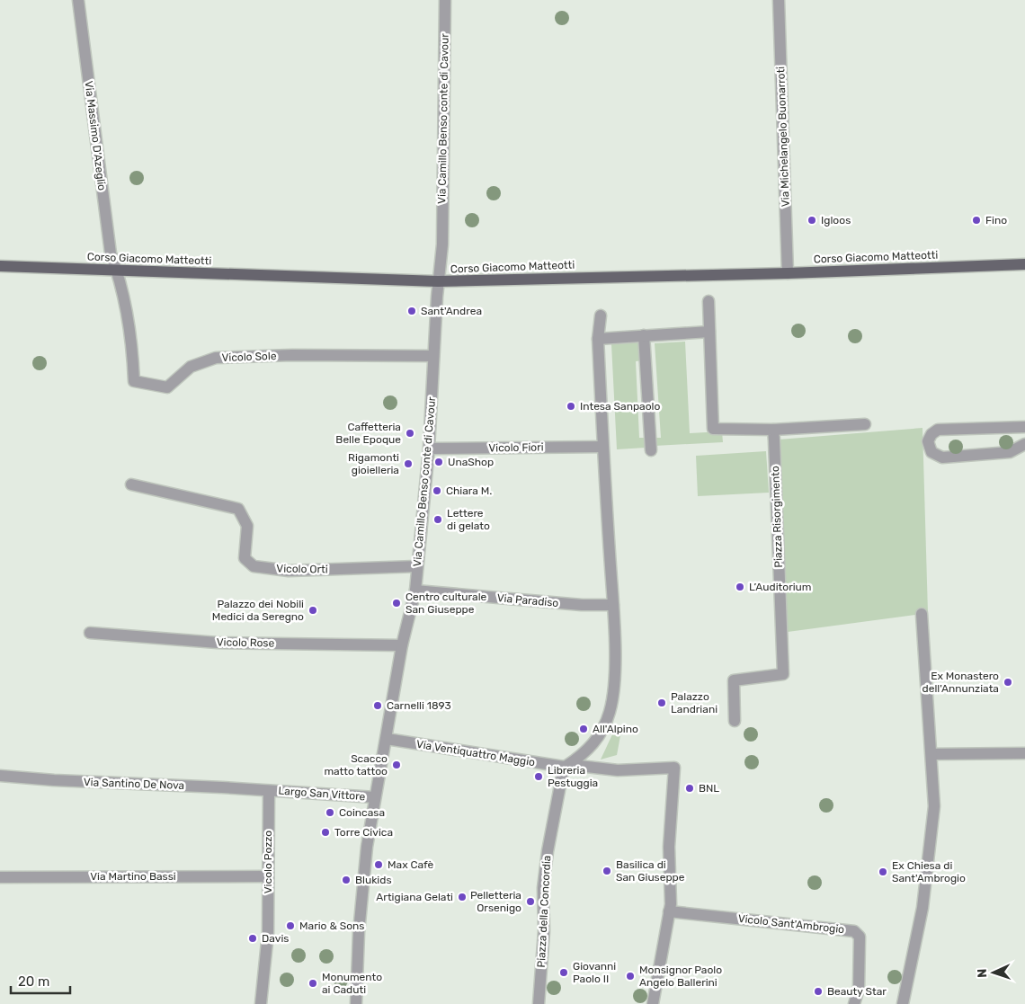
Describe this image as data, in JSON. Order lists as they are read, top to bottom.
{
  "streets": {
    "main road": ["Corso Giacomo Matteotti"],
    "street": [
      "Via Camillo Benso conte di Cavour",
      "Via Massimo D'Azeglio",
      "Via Michelangelo Buonarroti",
      "Vicolo Sole",
      "Vicolo Fiori",
      "Piazza Risorgimento",
      "Vicolo Orti",
      "Via Paradiso",
      "Vicolo Rose",
      "Via Ventiquattro Maggio",
      "Via Santino De Nova",
      "Largo San Vittore",
      "Vicolo Pozzo",
      "Via Martino Bassi",
      "Piazza della Concordia",
      "Vicolo Sant'Ambrogio"
    ]
  },
  "crossings": [
    ["Via Camillo Benso conte di Cavour", "Corso Giacomo Matteotti"],
    ["Via Camillo Benso conte di Cavour", "Vicolo Sole"],
    ["Via Camillo Benso conte di Cavour", "Vicolo Fiori"],
    ["Via Camillo Benso conte di Cavour", "Vicolo Orti"],
    ["Via Camillo Benso conte di Cavour", "Via Paradiso"],
    ["Via Camillo Benso conte di Cavour", "Vicolo Rose"],
    ["Via Camillo Benso conte di Cavour", "Via Ventiquattro Maggio"],
    ["Via Camillo Benso conte di Cavour", "Largo San Vittore"],
    ["Via Massimo D'Azeglio", "Corso Giacomo Matteotti"],
    ["Via Massimo D'Azeglio", "Vicolo Sole"],
    ["Via Michelangelo Buonarroti", "Corso Giacomo Matteotti"],
    ["Corso Giacomo Matteotti", "Vicolo Sole"],
    ["Via Ventiquattro Maggio", "Piazza della Concordia"],
    ["Via Ventiquattro Maggio", "Vicolo Sant'Ambrogio"],
    ["Via Santino De Nova", "Largo San Vittore"],
    ["Via Santino De Nova", "Vicolo Pozzo"],
    ["Largo San Vittore", "Vicolo Pozzo"],
    ["Vicolo Pozzo", "Via Martino Bassi"]
  ],
  "places": [
    "Igloos",
    "Fino",
    "Sant'Andrea",
    "Intesa Sanpaolo",
    "Caffetteria Belle Epoque",
    "UnaShop",
    "Rigamonti gioielleria",
    "Chiara M.",
    "Lettere di gelato",
    "L’Auditorium",
    "Centro culturale San Giuseppe",
    "Palazzo dei Nobili Medici da Seregno",
    "Ex Monastero dell'Annunziata",
    "Palazzo Landriani",
    "Carnelli 1893",
    "All'Alpino",
    "Scacco matto tattoo",
    "Libreria Pestuggia",
    "BNL",
    "Coincasa",
    "Torre Civica",
    "Max Cafè",
    "Basilica di San Giuseppe",
    "Ex Chiesa di Sant'Ambrogio",
    "Blukids",
    "Artigiana Gelati",
    "Pelletteria Orsenigo",
    "Mario & Sons",
    "Davis",
    "Giovanni Paolo II",
    "Monsignor Paolo Angelo Ballerini",
    "Monumento ai Caduti",
    "Beauty Star"
  ],
  "scale_bar": "20 m",
  "north": "left"
}
